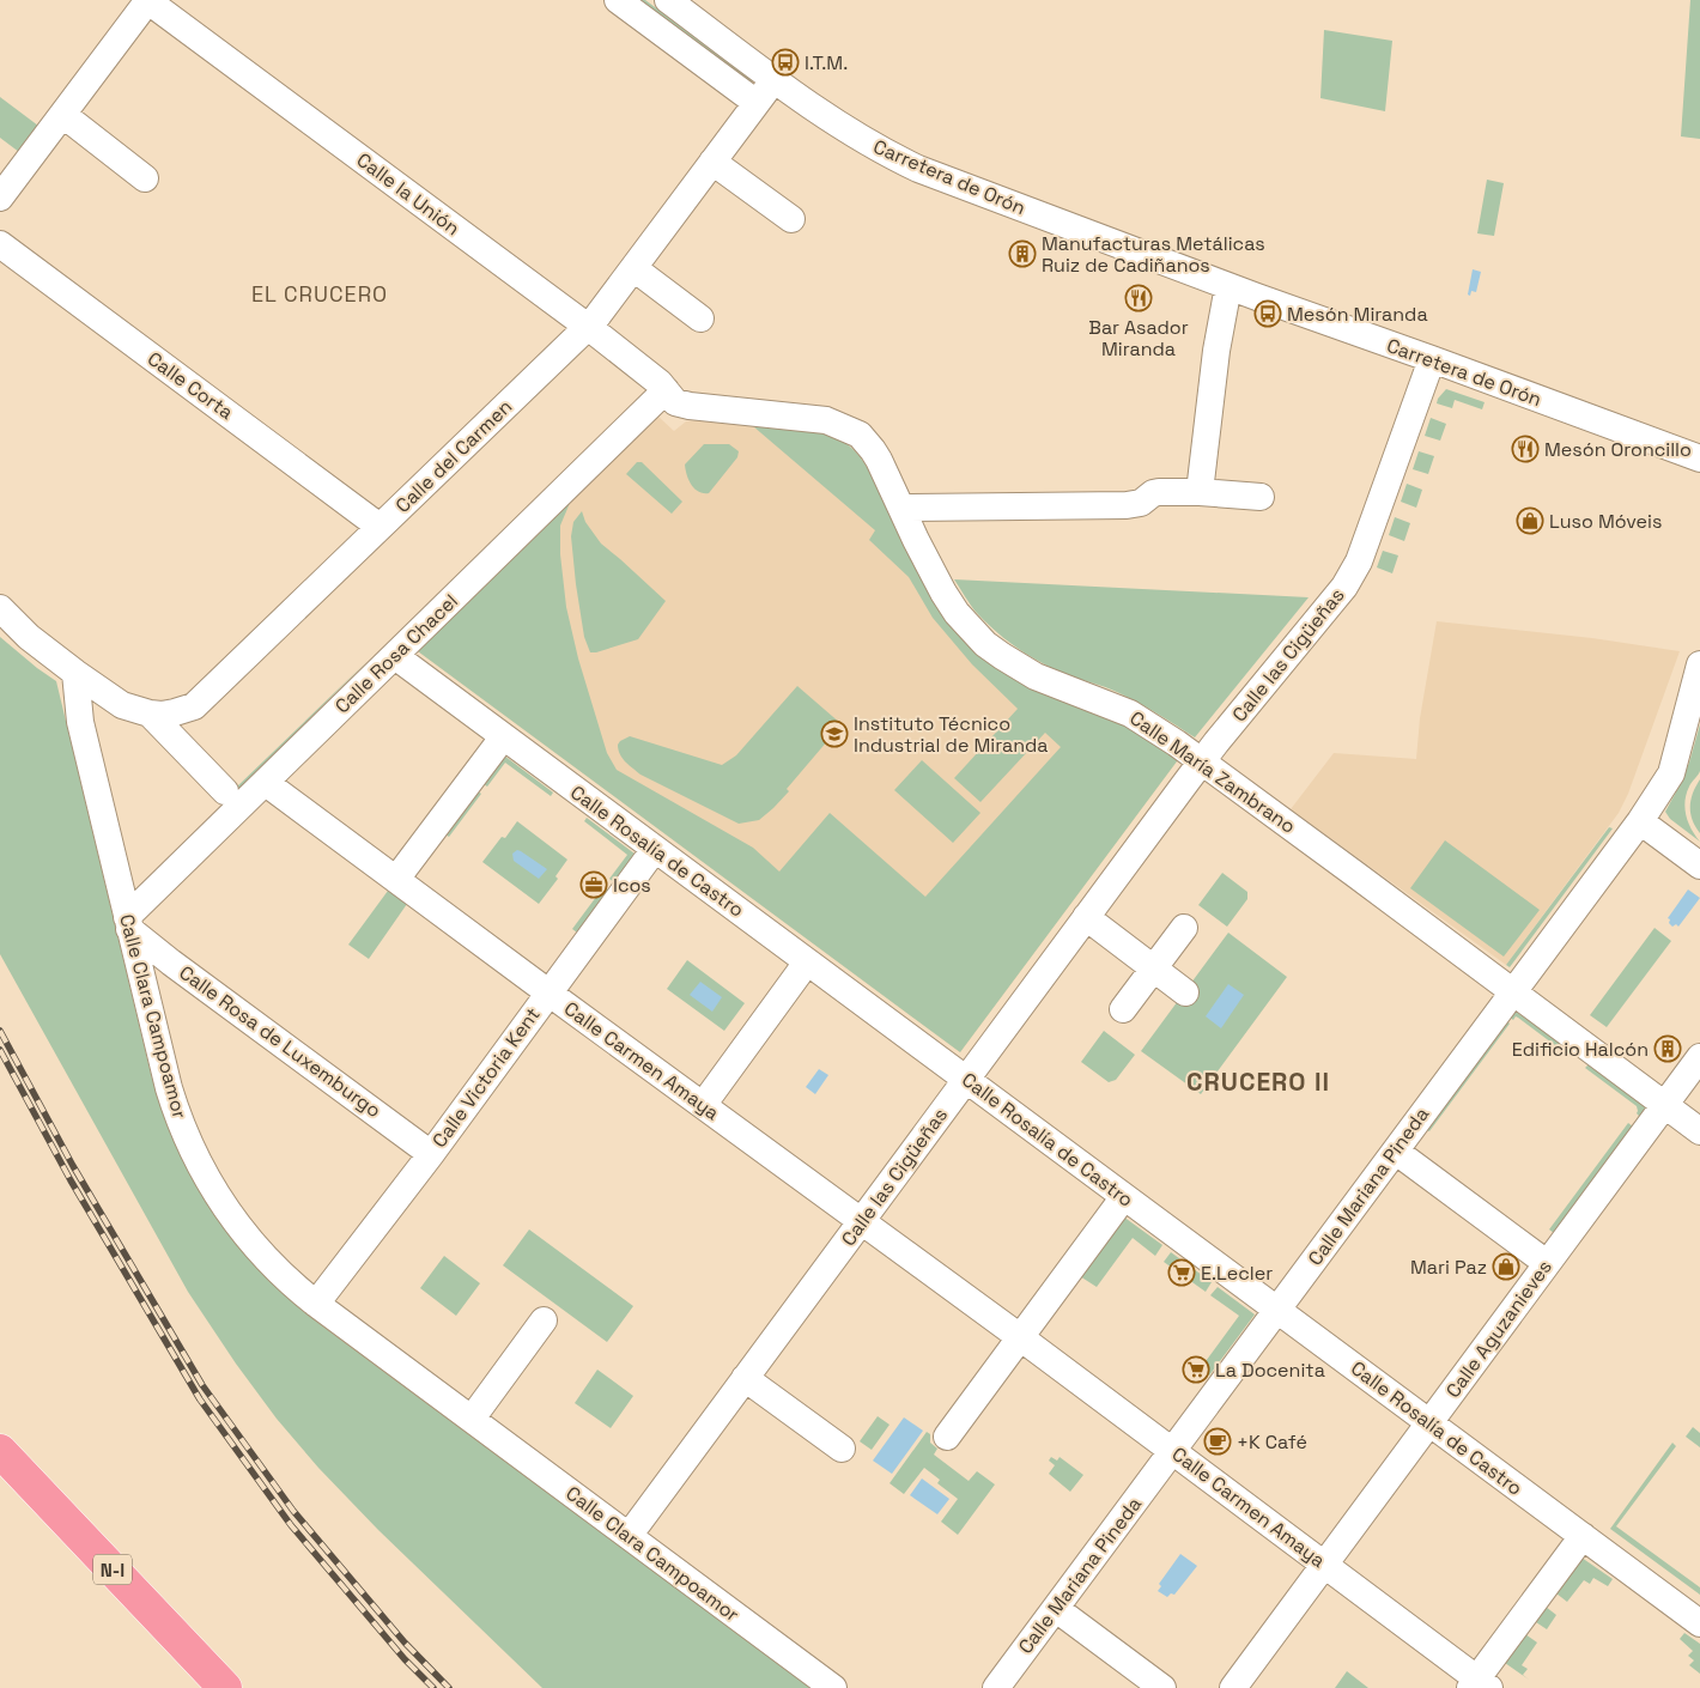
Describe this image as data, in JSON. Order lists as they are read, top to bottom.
{
  "streets": {
    "highway": ["N-I"],
    "street": [
      "Carretera de Orón",
      "Calle la Unión",
      "Calle Corta",
      "Calle del Carmen",
      "Calle Rosa Chacel",
      "Calle las Cigüeñas",
      "Calle María Zambrano",
      "Calle Rosalía de Castro",
      "Calle Clara Campoamor",
      "Calle Rosa de Luxemburgo",
      "Calle Carmen Amaya",
      "Calle Victoria Kent",
      "Calle Mariana Pineda",
      "Calle Aguzanieves"
    ]
  },
  "crossings": [
    ["Carretera de Orón", "Calle del Carmen"],
    ["Carretera de Orón", "Calle las Cigüeñas"],
    ["Calle la Unión", "Calle del Carmen"],
    ["Calle la Unión", "Calle Rosa Chacel"],
    ["Calle la Unión", "Calle María Zambrano"],
    ["Calle Corta", "Calle del Carmen"],
    ["Calle Rosa Chacel", "Calle María Zambrano"],
    ["Calle Rosa Chacel", "Calle Rosalía de Castro"],
    ["Calle Rosa Chacel", "Calle Clara Campoamor"],
    ["Calle Rosa Chacel", "Calle Rosa de Luxemburgo"],
    ["Calle Rosa Chacel", "Calle Carmen Amaya"],
    ["Calle las Cigüeñas", "Calle María Zambrano"],
    ["Calle las Cigüeñas", "Calle Rosalía de Castro"],
    ["Calle las Cigüeñas", "Calle Clara Campoamor"],
    ["Calle las Cigüeñas", "Calle Carmen Amaya"],
    ["Calle María Zambrano", "Calle Mariana Pineda"],
    ["Calle María Zambrano", "Calle Aguzanieves"],
    ["Calle Rosalía de Castro", "Calle Victoria Kent"],
    ["Calle Rosalía de Castro", "Calle Mariana Pineda"],
    ["Calle Rosalía de Castro", "Calle Aguzanieves"],
    ["Calle Clara Campoamor", "Calle Rosa de Luxemburgo"],
    ["Calle Clara Campoamor", "Calle Victoria Kent"],
    ["Calle Rosa de Luxemburgo", "Calle Victoria Kent"],
    ["Calle Carmen Amaya", "Calle Victoria Kent"],
    ["Calle Carmen Amaya", "Calle Mariana Pineda"],
    ["Calle Carmen Amaya", "Calle Aguzanieves"]
  ],
  "districts": ["EL CRUCERO", "CRUCERO II"],
  "places": {
    "bus stop": ["I.T.M.", "Mesón Miranda"],
    "building": ["Manufacturas Metálicas Ruiz de Cadiñanos", "Edificio Halcón"],
    "restaurant": ["Bar Asador Miranda", "Mesón Oroncillo"],
    "shop": ["Luso Móveis", "Mari Paz"],
    "school or university": ["Instituto Técnico Industrial de Miranda"],
    "office": ["Icos"],
    "supermarket": ["E.Lecler", "La Docenita"],
    "cafe": ["+K Café"]
  }
}
